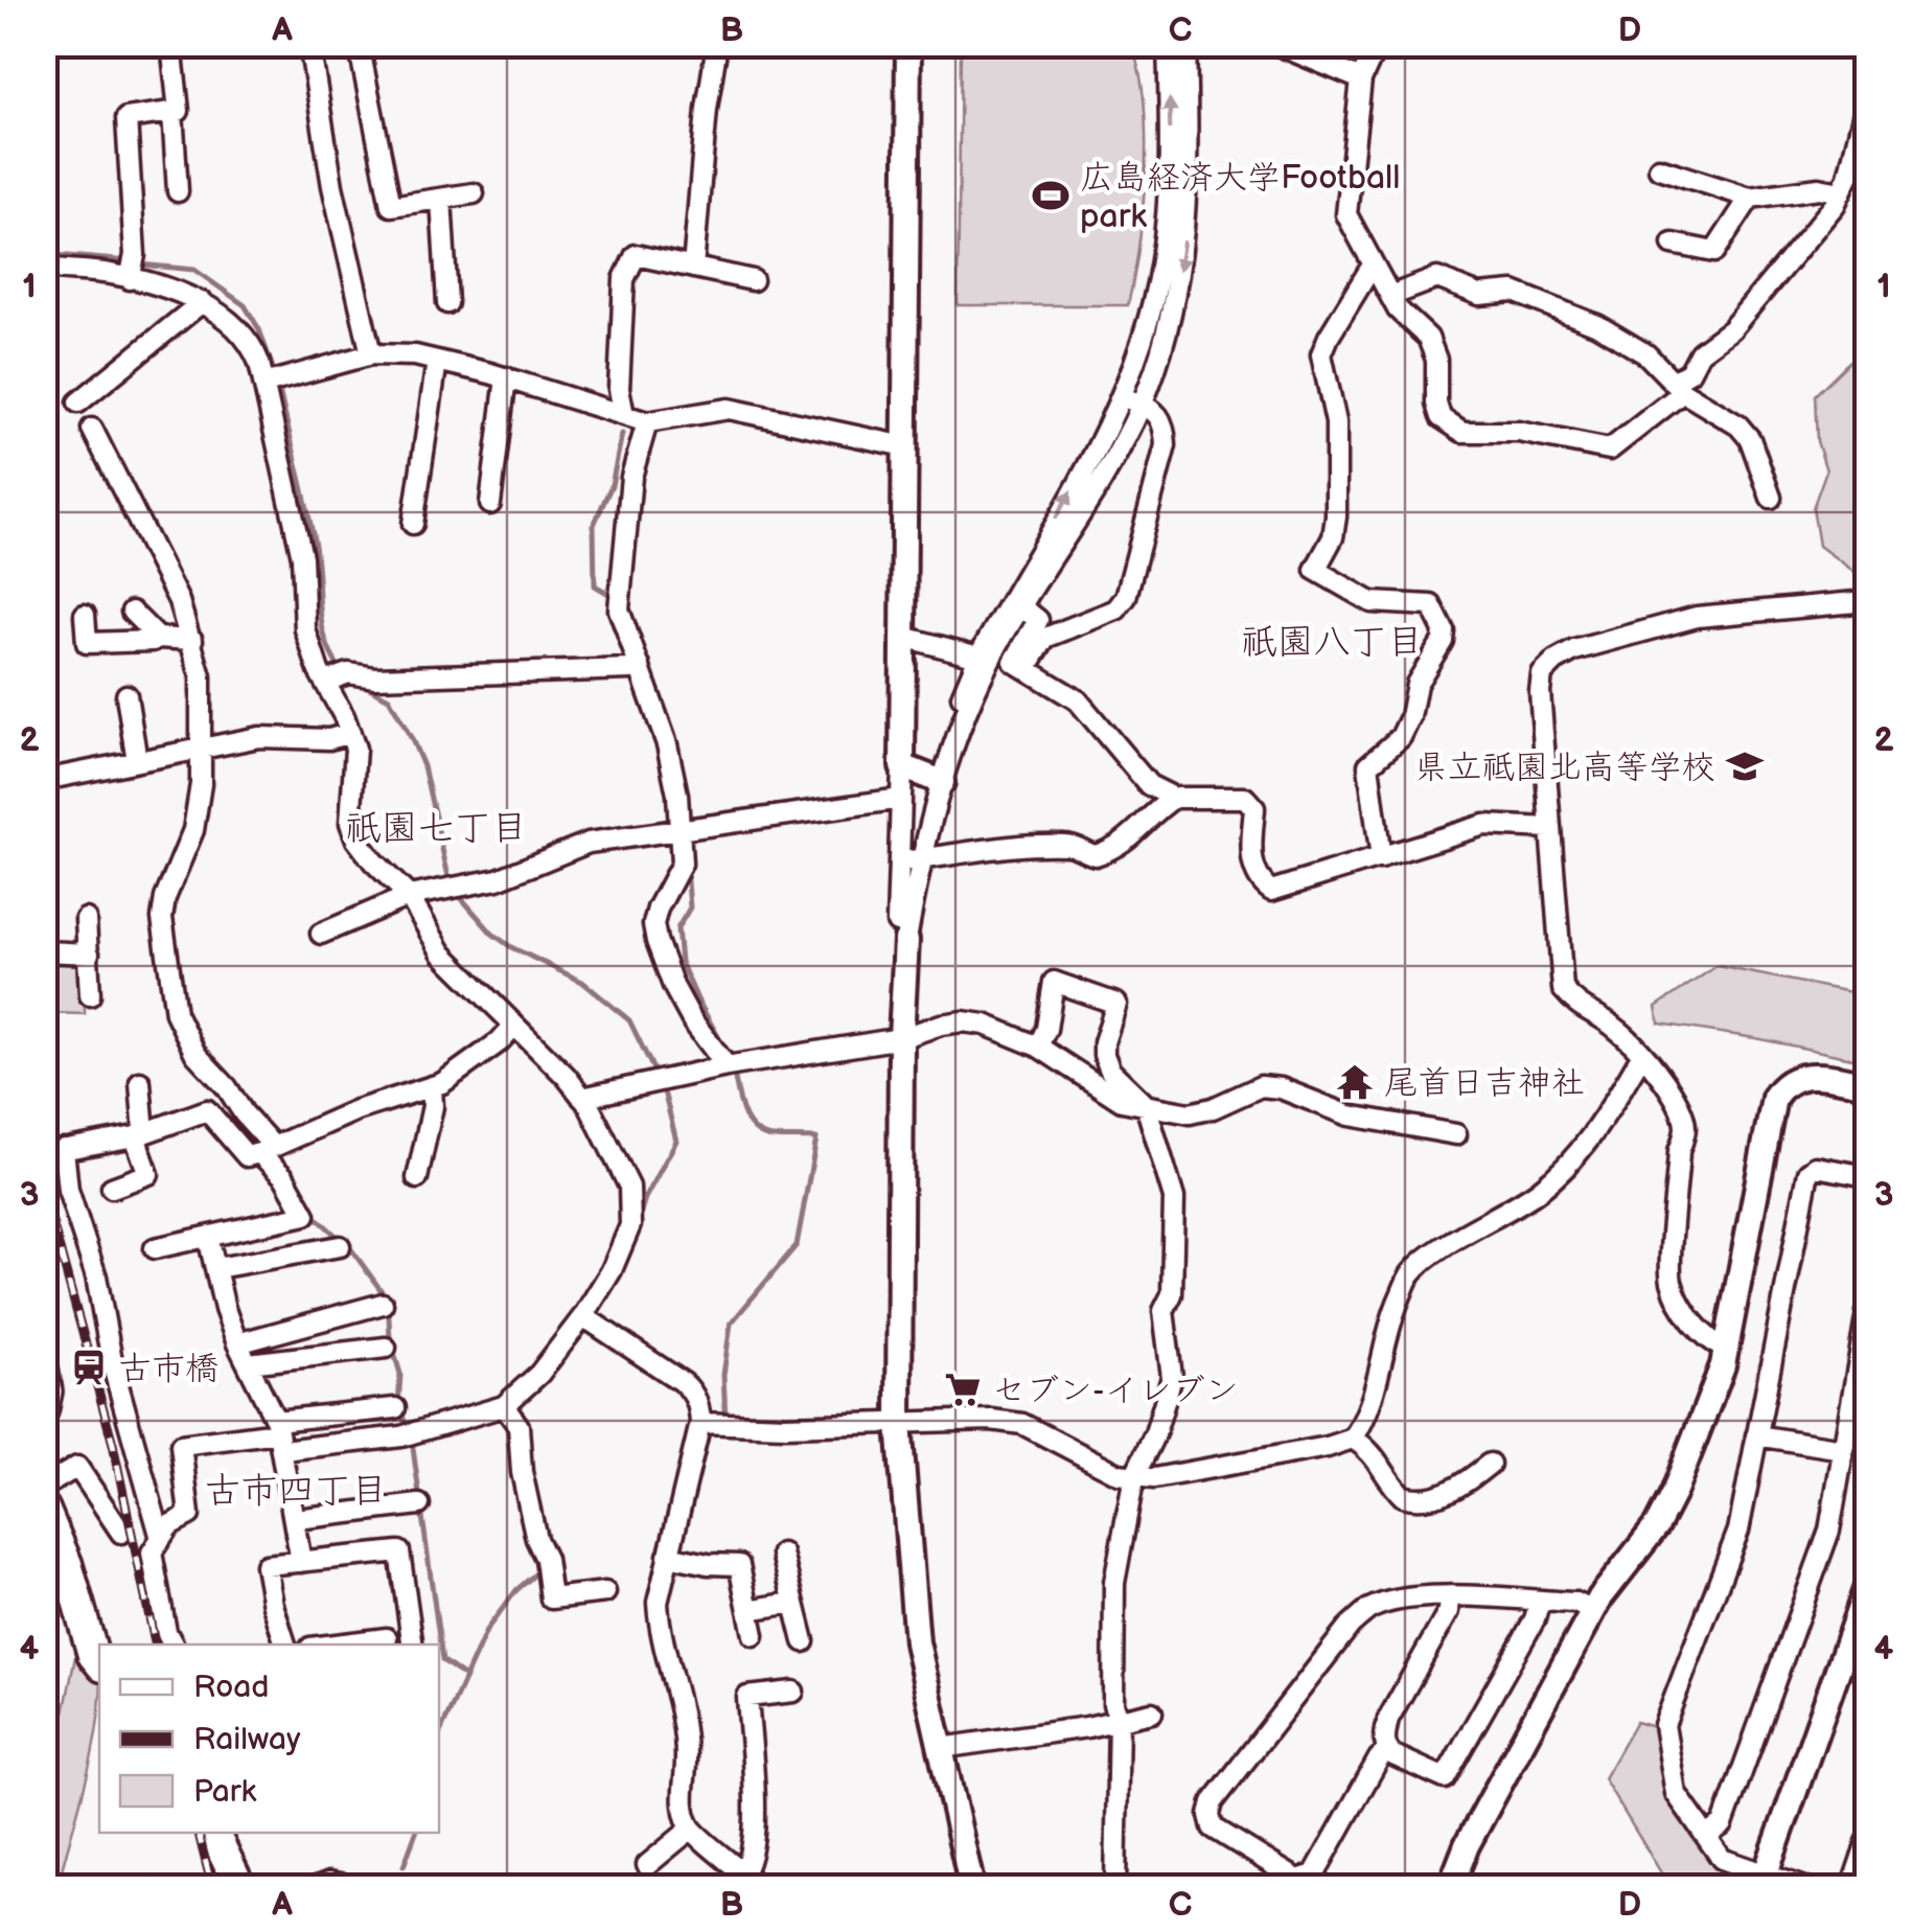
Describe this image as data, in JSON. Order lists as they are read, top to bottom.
{
  "districts": ["祇園八丁目", "祇園七丁目", "古市四丁目"],
  "places": {
    "sports": ["広島経済大学Football park"],
    "school or university": ["県立祗園北高等学校"],
    "temple": ["尾首日吉神社"],
    "station": ["古市橋"],
    "supermarket": ["セブン-イレブン"]
  },
  "legend": ["Road", "Railway", "Park"],
  "grid": {
    "columns": [
      "A",
      "B",
      "C",
      "D"
    ],
    "rows": [
      "1",
      "2",
      "3",
      "4"
    ]
  }
}
